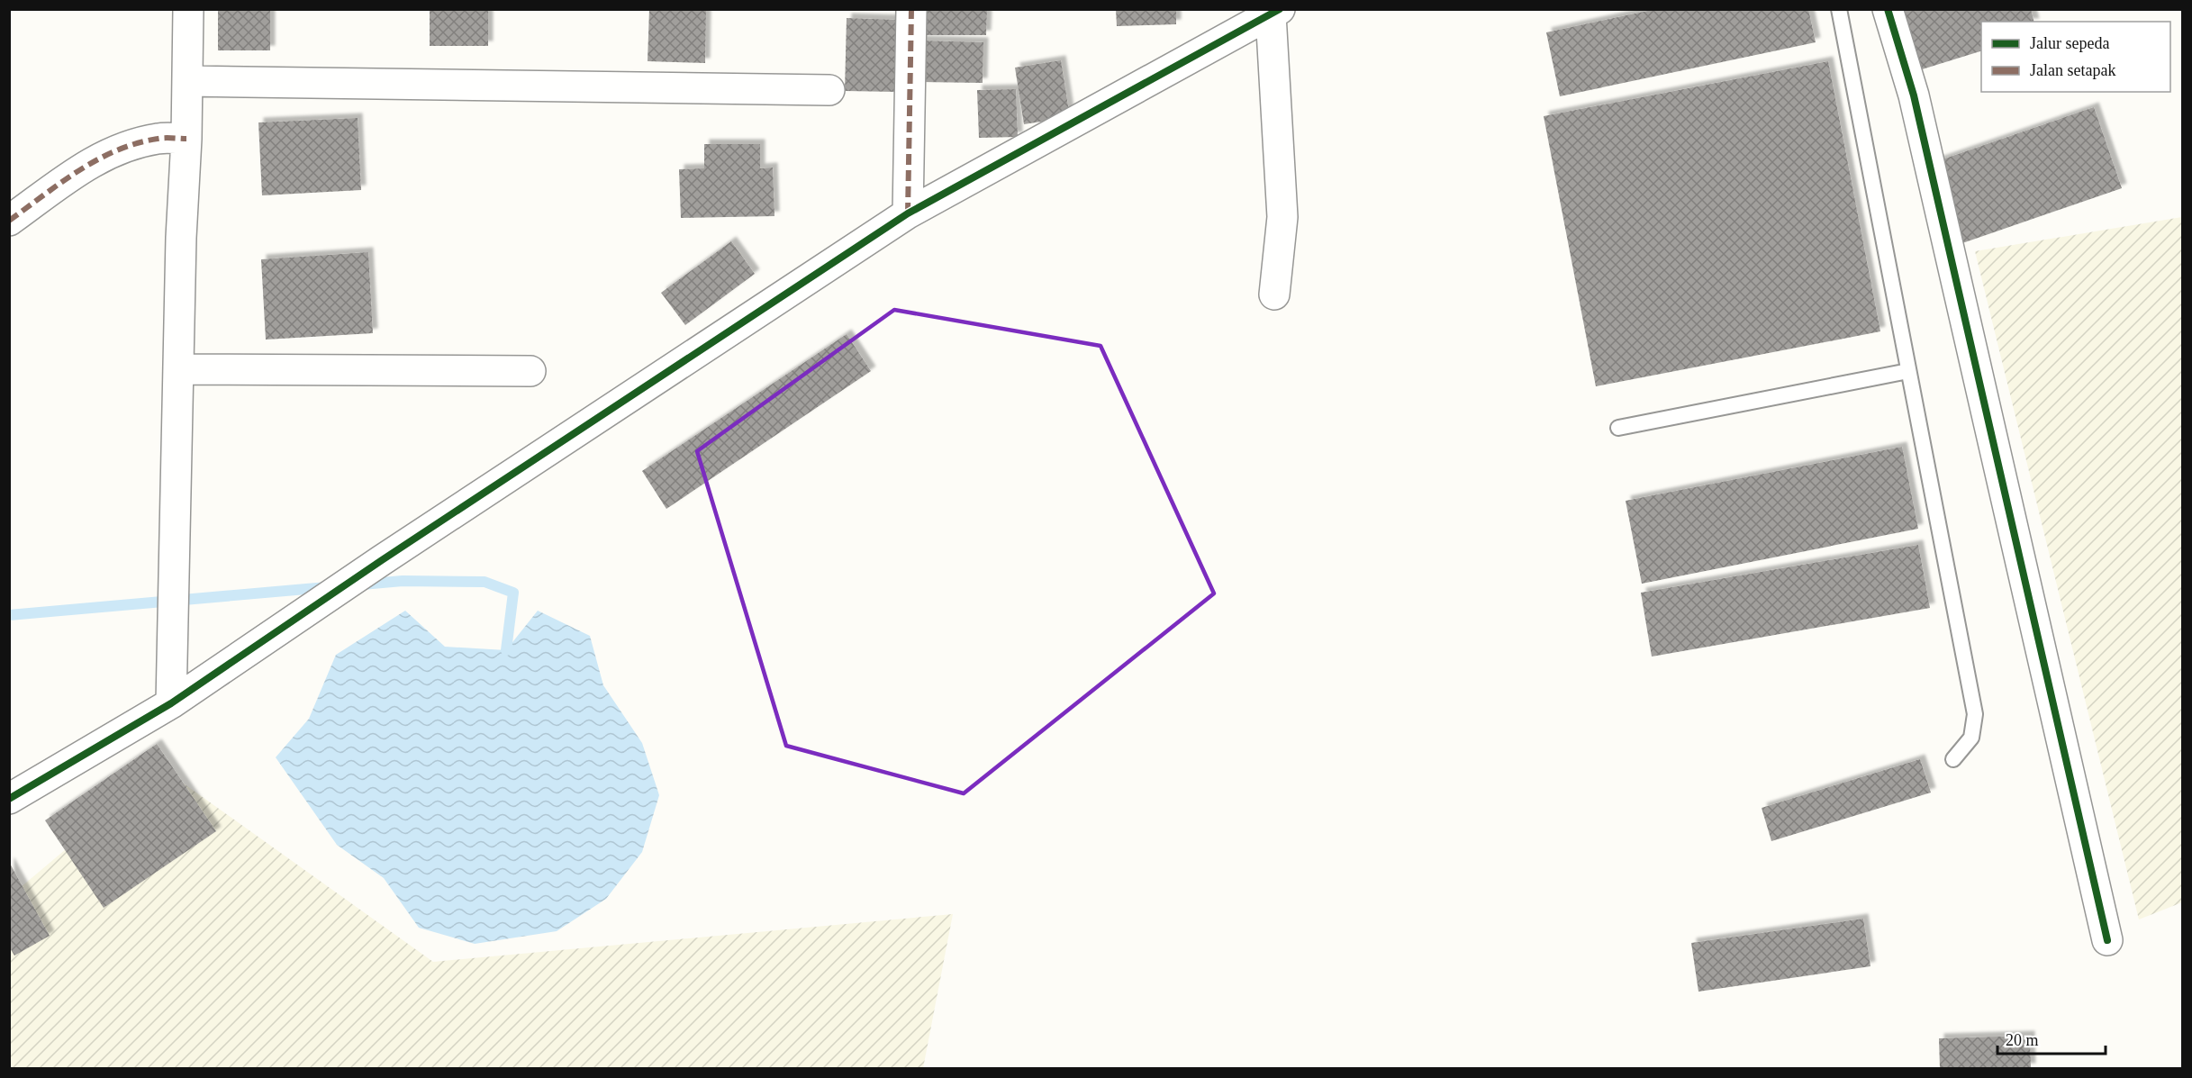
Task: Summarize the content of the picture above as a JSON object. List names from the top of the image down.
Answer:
{
  "legend": ["Jalur sepeda", "Jalan setapak"],
  "scale_bar": "20 m"
}
